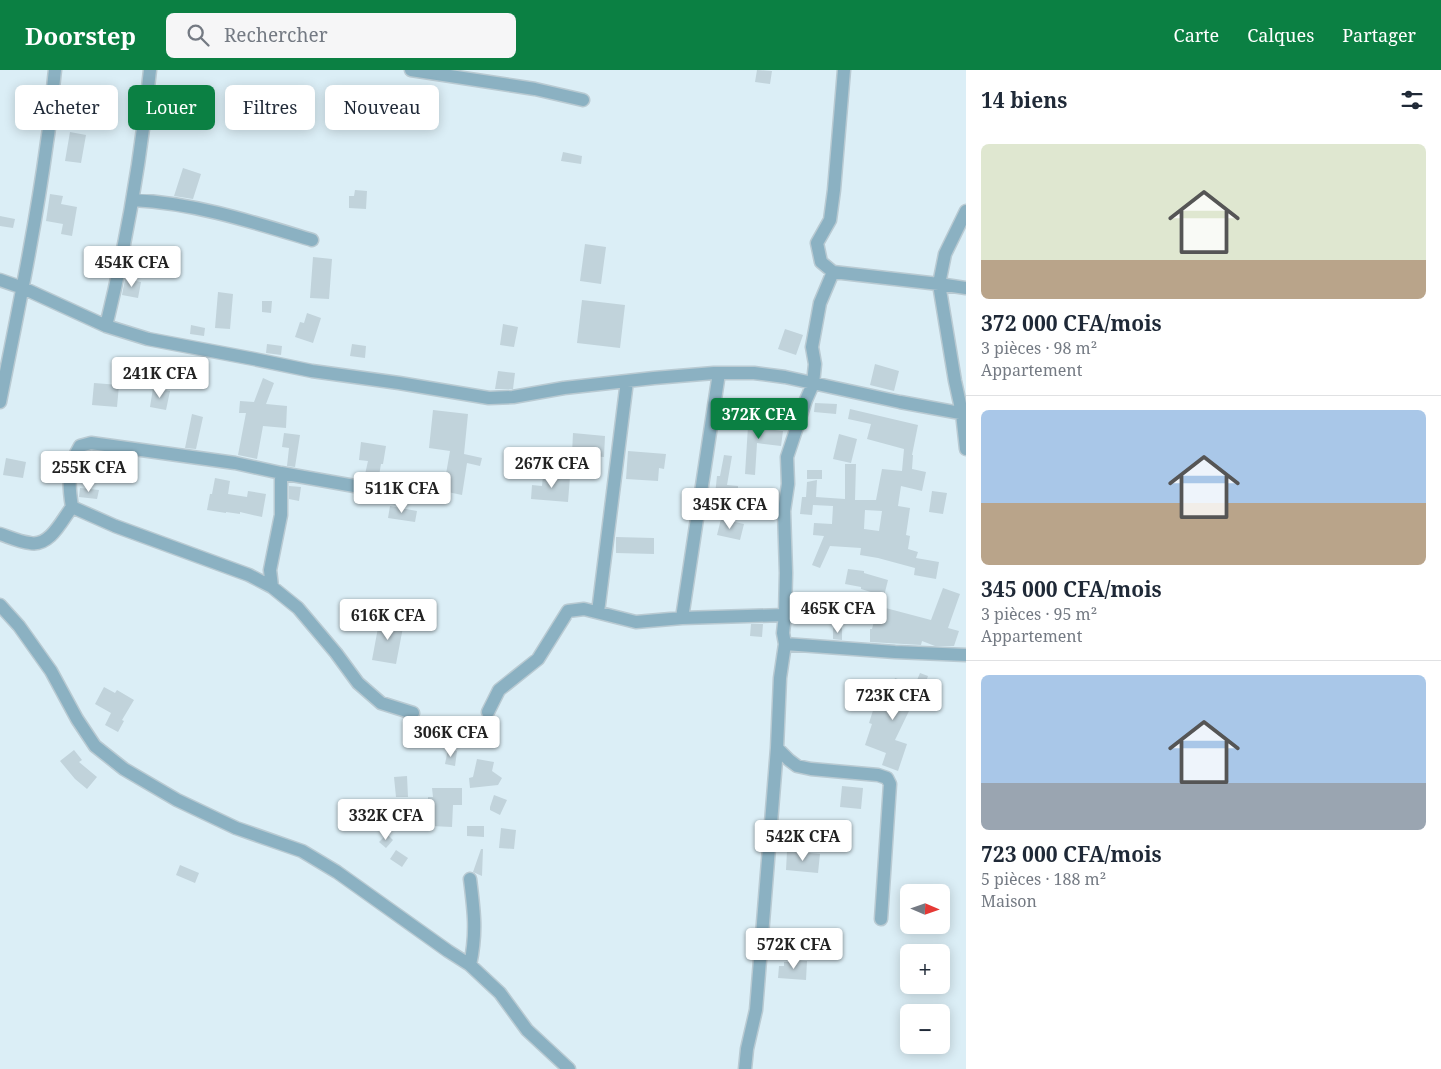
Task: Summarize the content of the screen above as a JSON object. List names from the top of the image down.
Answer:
{
  "north": "right",
  "page": {
    "header": "Doorstep",
    "search": "Rechercher",
    "nav": ["Carte", "Calques", "Partager"],
    "heading": "14 biens",
    "chip": [
      "Acheter",
      "Louer",
      "Filtres",
      "Nouveau"
    ],
    "list": [
      {
        "name": "372 000 CFA/mois",
        "note": "3 pièces · 98 m² · Appartement"
      },
      {
        "name": "345 000 CFA/mois",
        "note": "3 pièces · 95 m² · Appartement"
      },
      {
        "name": "723 000 CFA/mois",
        "note": "5 pièces · 188 m² · Maison"
      }
    ],
    "price": [
      "454K CFA",
      "241K CFA",
      "372K CFA",
      "267K CFA",
      "255K CFA",
      "511K CFA",
      "345K CFA",
      "465K CFA",
      "616K CFA",
      "723K CFA",
      "306K CFA",
      "332K CFA",
      "542K CFA",
      "572K CFA"
    ],
    "map_buttons": ["+", "−"]
  }
}
